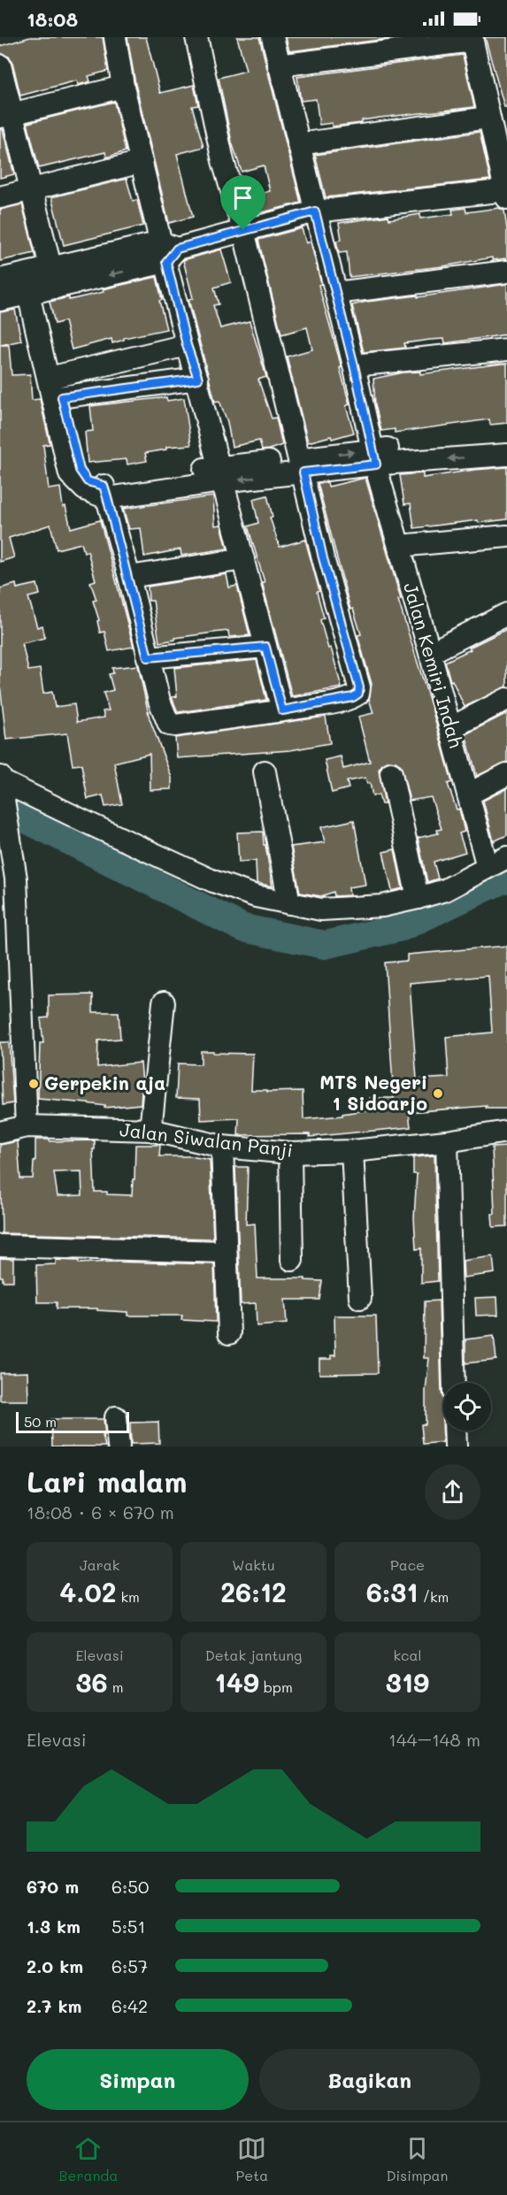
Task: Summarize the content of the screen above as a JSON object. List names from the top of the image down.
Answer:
{
  "streets": {
    "street": ["Jalan Kemiri Indah", "Jalan Siwalan Panji"]
  },
  "places": ["Gerpekin aja", "MTS Negeri 1 Sidoarjo"],
  "scale_bar": "50 m",
  "page": {
    "status": "18:08",
    "scale": "50 m",
    "heading": ["Lari malam", "18:08 · 6 × 670 m"],
    "stats": [
      ["Jarak", "4.02 km"],
      ["Waktu", "26:12"],
      ["Pace", "6:31 /km"],
      ["Elevasi", "36 m"],
      ["Detak jantung", "149 bpm"],
      ["kcal", "319"]
    ],
    "chart": ["Elevasi", "144–148 m"],
    "list": [
      {
        "name": "670 m",
        "note": "6:50"
      },
      {
        "name": "1.3 km",
        "note": "5:51"
      },
      {
        "name": "2.0 km",
        "note": "6:57"
      },
      {
        "name": "2.7 km",
        "note": "6:42"
      }
    ],
    "buttons": ["Simpan", "Bagikan"],
    "tabs": ["Beranda", "Peta", "Disimpan"]
  }
}
